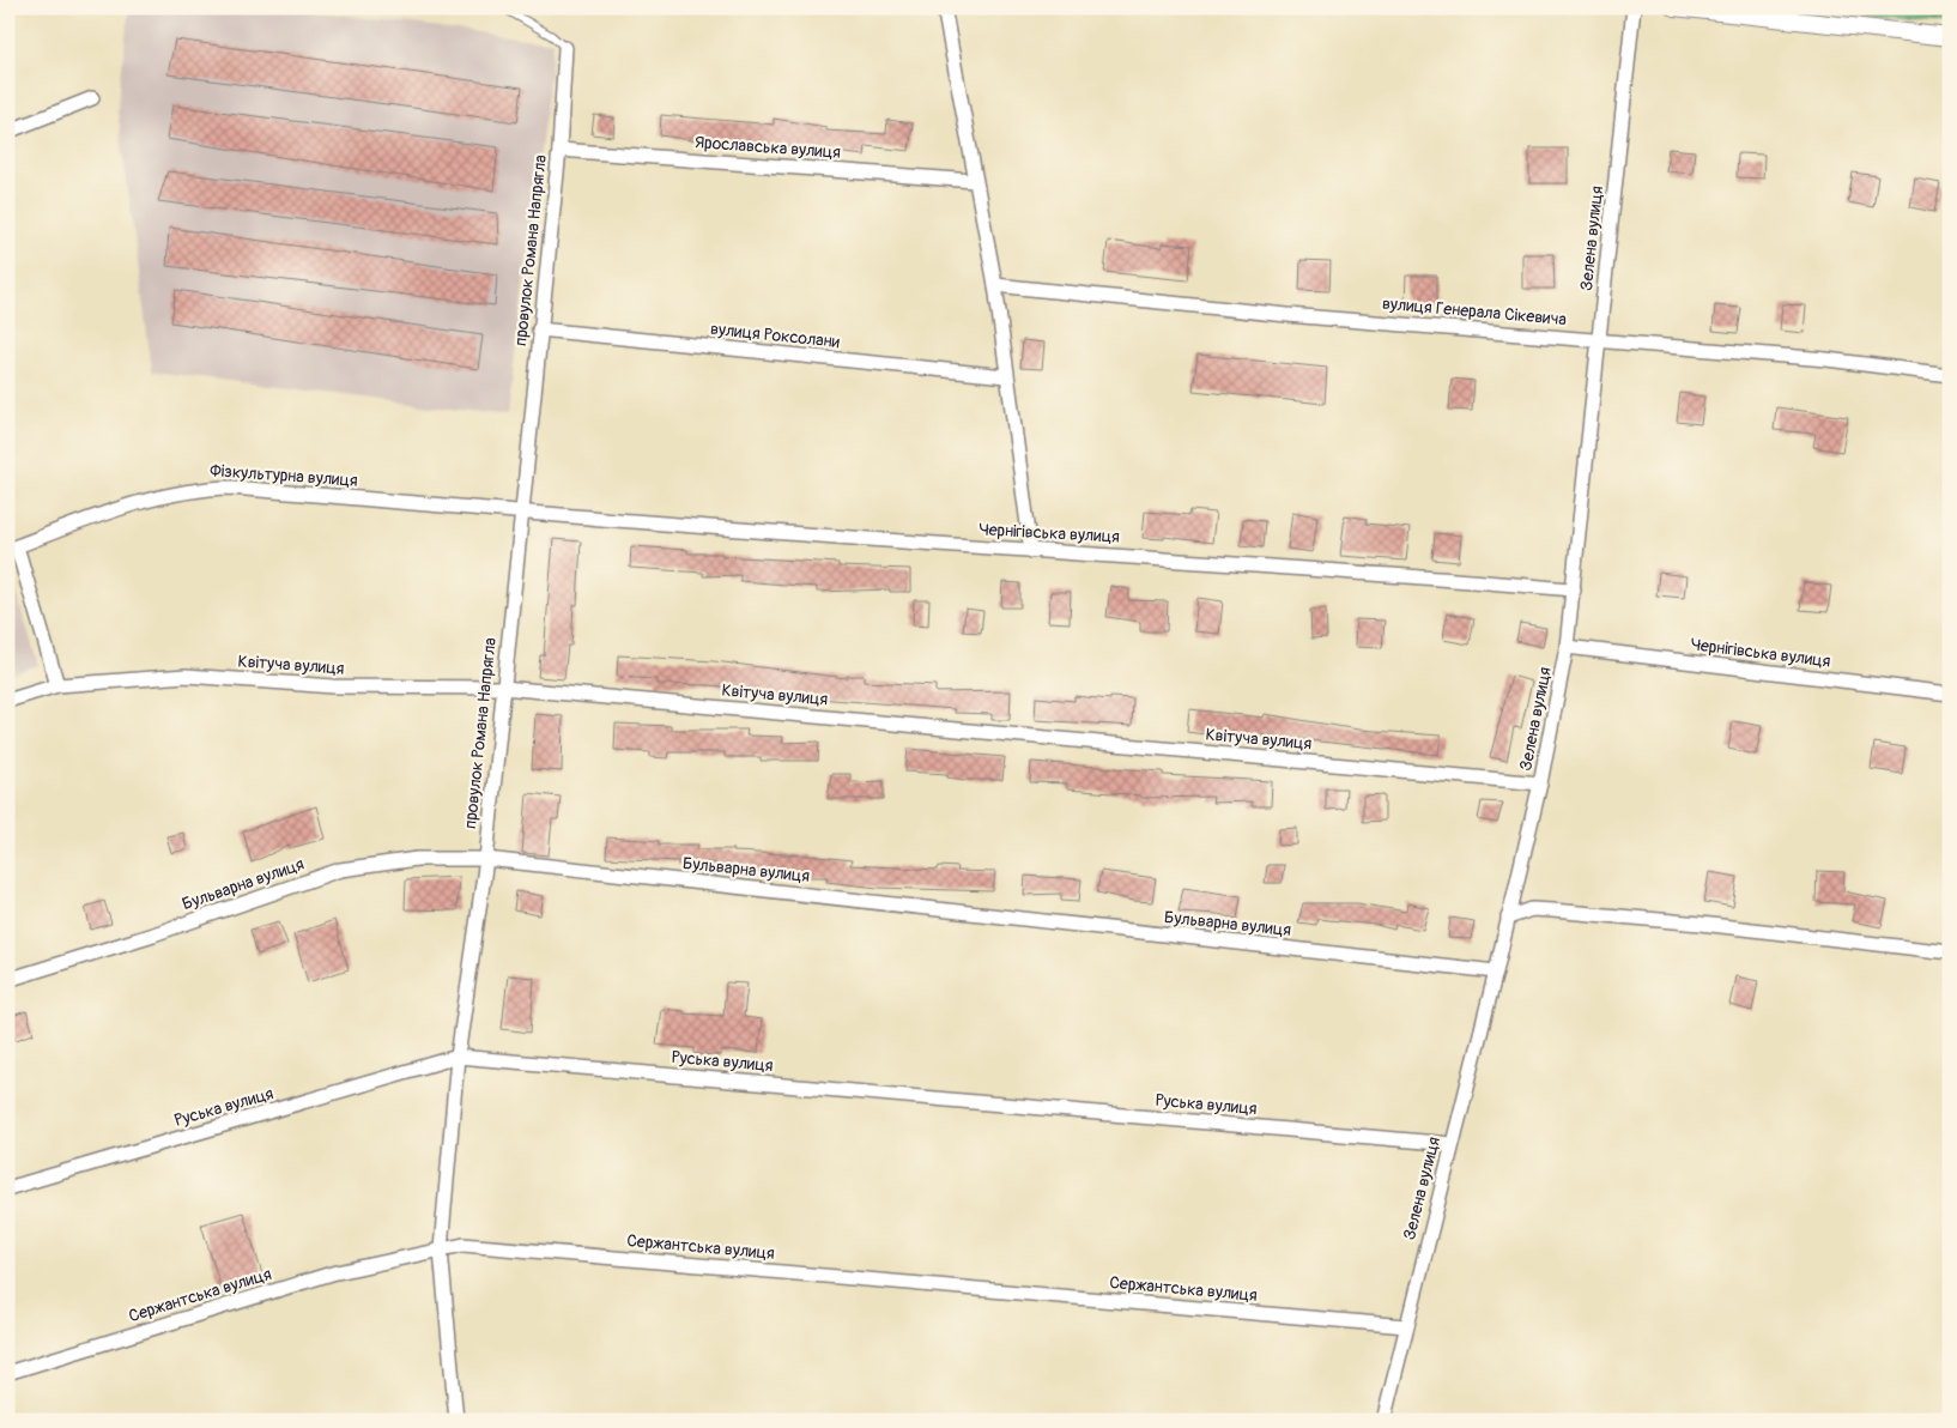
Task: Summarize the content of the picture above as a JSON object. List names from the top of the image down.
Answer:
{
  "streets": {
    "street": [
      "Ярославська вулиця",
      "Зелена вулиця",
      "провулок Романа Напрягла",
      "вулиця Генерала Сікевича",
      "вулиця Роксолани",
      "Фізкультурна вулиця",
      "Чернігівська вулиця",
      "Квітуча вулиця",
      "Бульварна вулиця",
      "Руська вулиця",
      "Сержантська вулиця"
    ]
  },
  "crossings": [
    ["Ярославська вулиця", "провулок Романа Напрягла"],
    ["Зелена вулиця", "вулиця Генерала Сікевича"],
    ["Зелена вулиця", "Чернігівська вулиця"],
    ["Зелена вулиця", "Квітуча вулиця"],
    ["Зелена вулиця", "Бульварна вулиця"],
    ["Зелена вулиця", "Руська вулиця"],
    ["Зелена вулиця", "Сержантська вулиця"],
    ["провулок Романа Напрягла", "вулиця Роксолани"],
    ["провулок Романа Напрягла", "Фізкультурна вулиця"],
    ["провулок Романа Напрягла", "Чернігівська вулиця"],
    ["провулок Романа Напрягла", "Квітуча вулиця"],
    ["провулок Романа Напрягла", "Бульварна вулиця"],
    ["провулок Романа Напрягла", "Руська вулиця"],
    ["провулок Романа Напрягла", "Сержантська вулиця"],
    ["Фізкультурна вулиця", "Чернігівська вулиця"],
    ["Фізкультурна вулиця", "Квітуча вулиця"]
  ]
}
